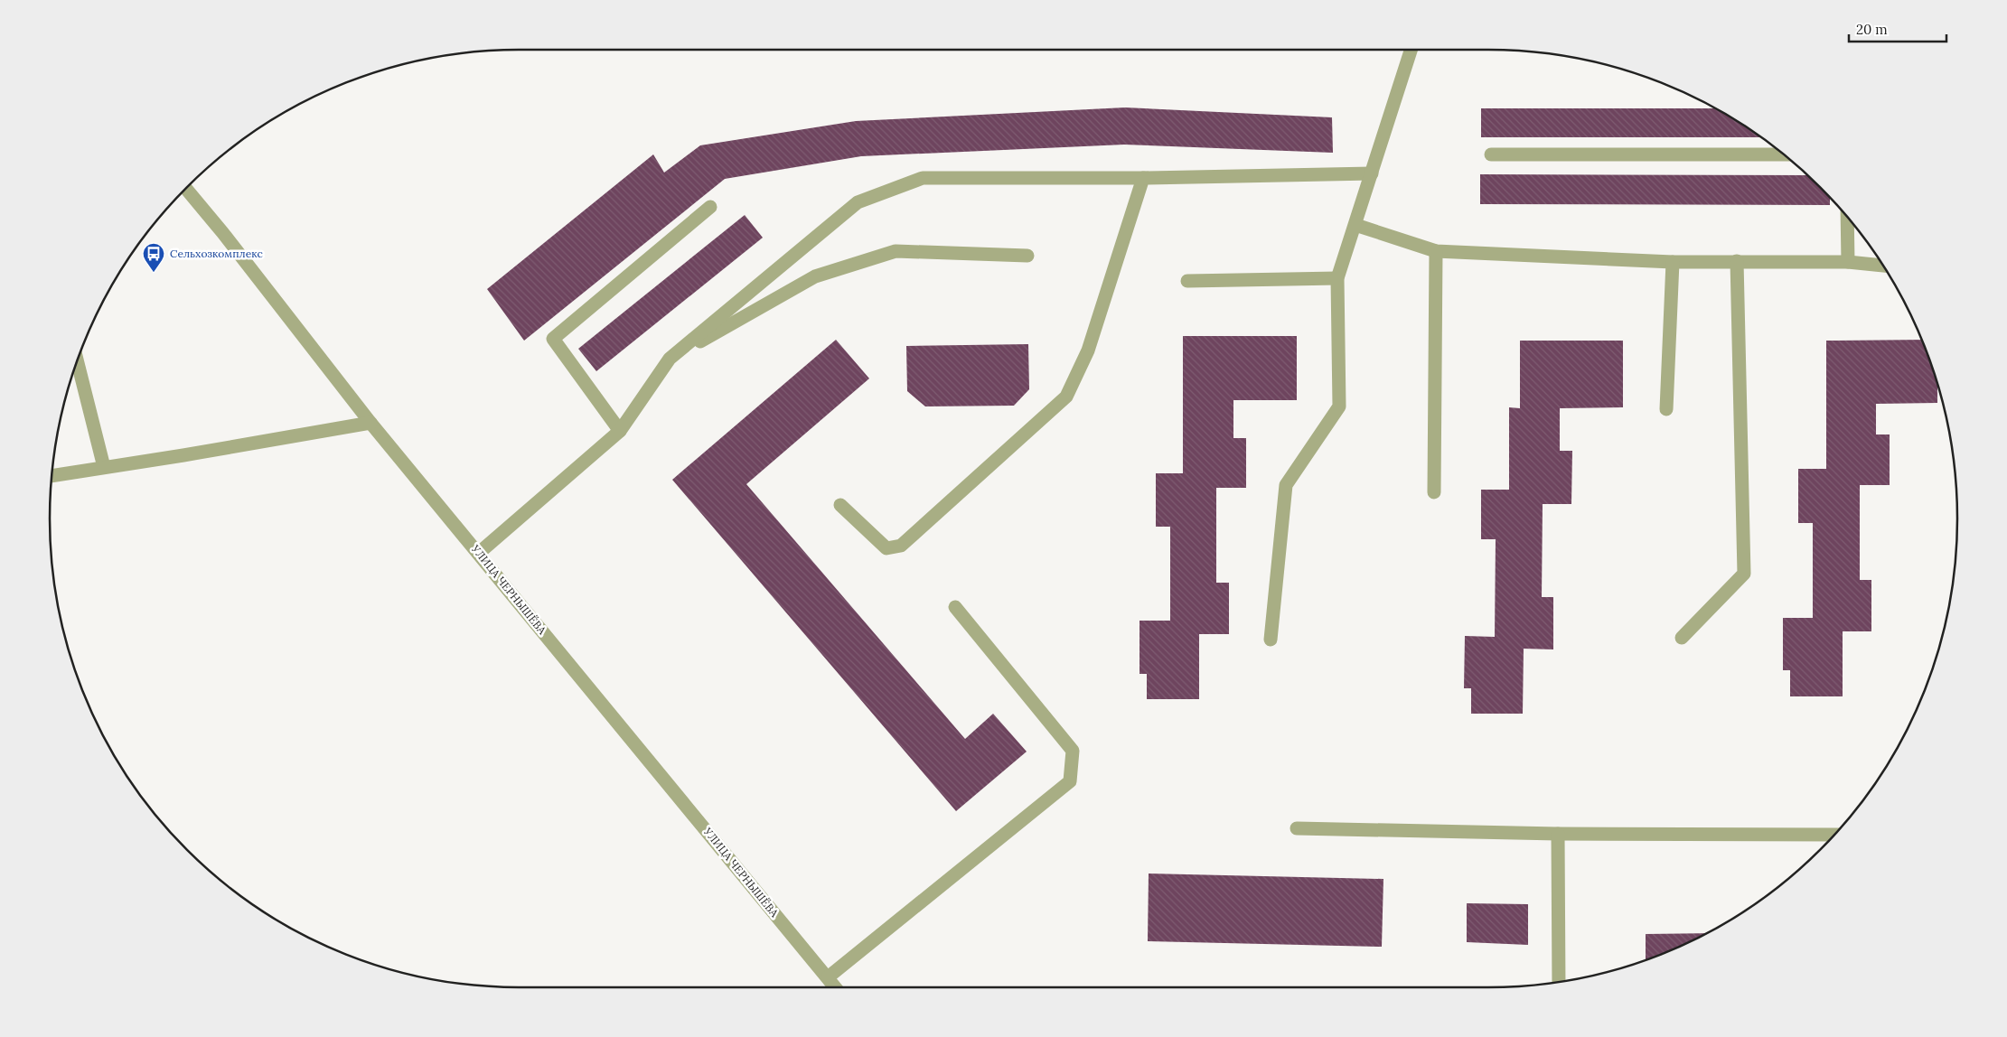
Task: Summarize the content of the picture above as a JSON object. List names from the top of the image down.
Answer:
{
  "streets": {
    "street": ["УЛИЦА ЧЕРНЫШЁВА"]
  },
  "places": {
    "bus stop": ["Сельхозкомплекс"]
  },
  "scale_bar": "20 m"
}
